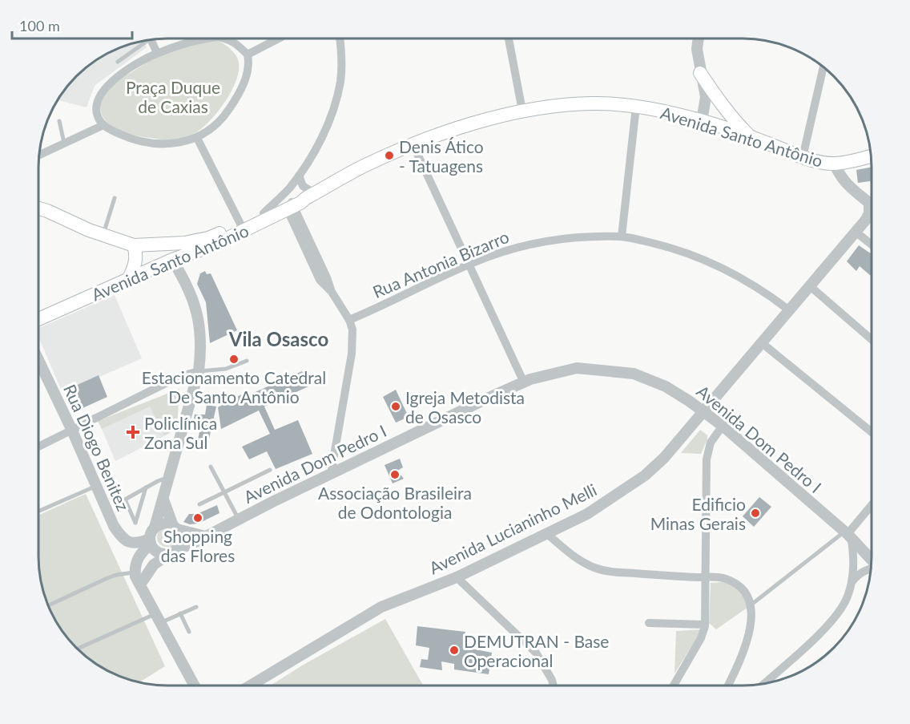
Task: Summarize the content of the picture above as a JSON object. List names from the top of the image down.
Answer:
{
  "streets": {
    "main road": ["Avenida Santo Antônio"],
    "street": [
      "Rua Antonia Bizarro",
      "Avenida Dom Pedro I",
      "Rua Diogo Benitez",
      "Avenida Lucianinho Melli"
    ]
  },
  "crossings": [
    ["Rua Antonia Bizarro", "Avenida Lucianinho Melli"],
    ["Avenida Dom Pedro I", "Rua Diogo Benitez"],
    ["Avenida Dom Pedro I", "Avenida Lucianinho Melli"]
  ],
  "districts": ["Vila Osasco"],
  "parks": ["Praça Duque de Caxias"],
  "places": {
    "other": [
      "Denis Ático - Tatuagens",
      "Estacionamento Catedral De Santo Antônio",
      "Igreja Metodista de Osasco",
      "Associação Brasileira de Odontologia",
      "Edificio Minas Gerais",
      "Shopping das Flores",
      "DEMUTRAN - Base Operacional"
    ],
    "health": ["Policlínica Zona Sul"]
  },
  "scale_bar": "100 m"
}
